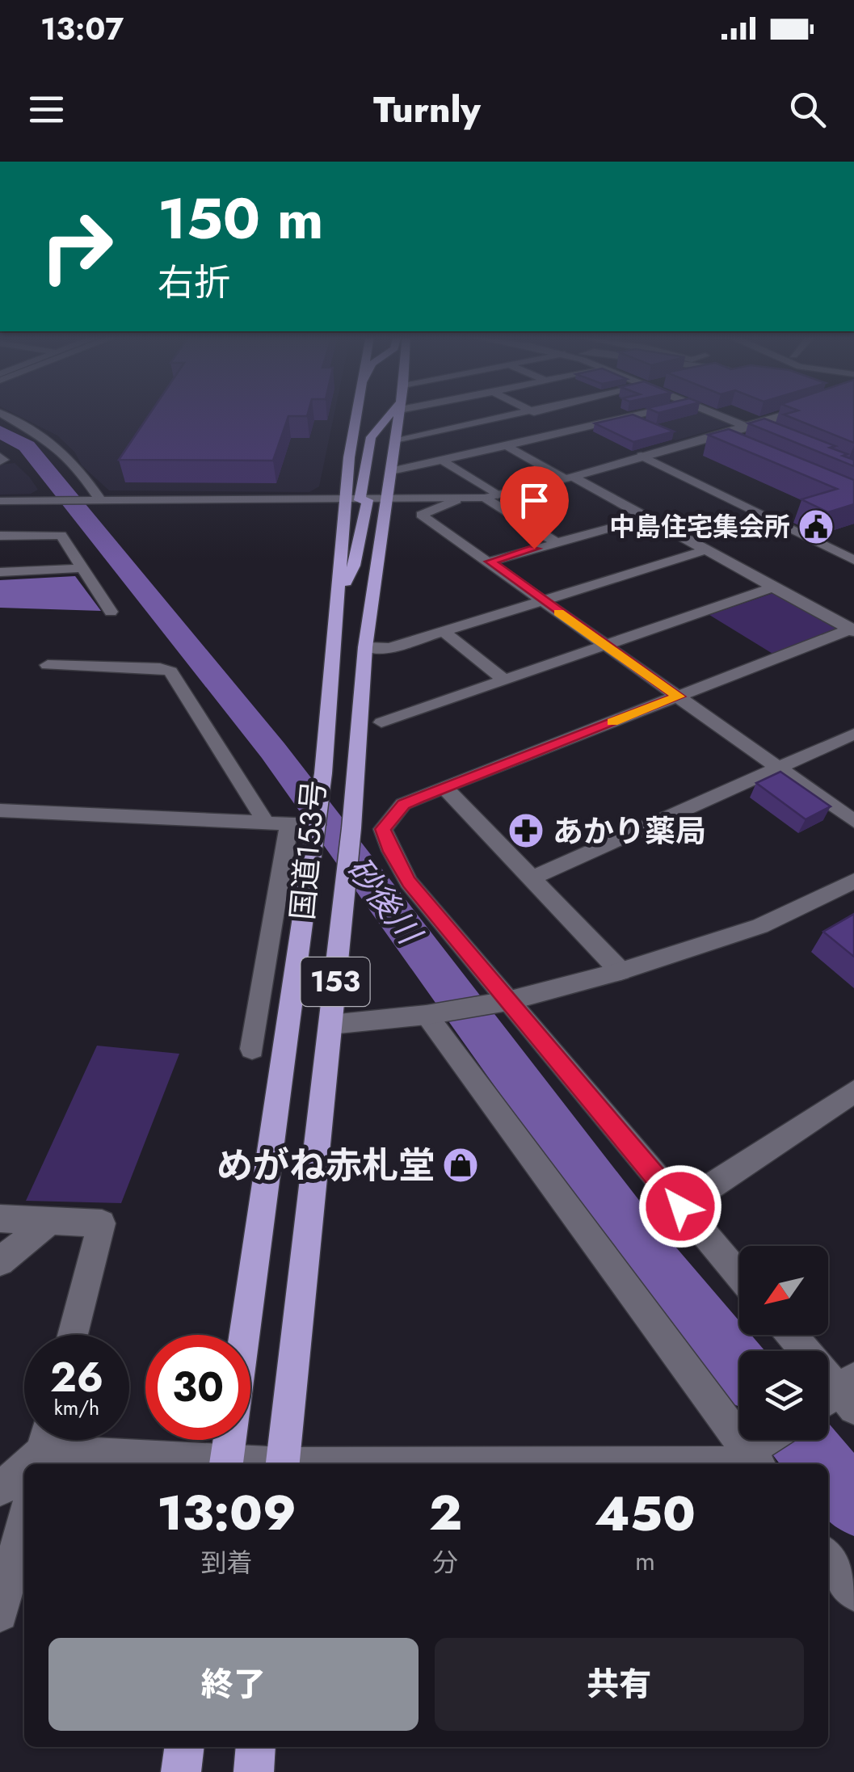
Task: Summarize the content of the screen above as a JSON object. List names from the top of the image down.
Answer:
{
  "streets": {
    "highway": ["国道153号", "153"]
  },
  "crossings": [
    ["国道153号", "153"]
  ],
  "water": ["砂後川"],
  "places": {
    "public building": ["中島住宅集会所"],
    "pharmacy": ["あかり薬局"],
    "shop": ["めがね赤札堂"]
  },
  "north": "bottom left",
  "page": {
    "status": "13:07",
    "header": "Turnly",
    "turn": ["150 m", "右折"],
    "speed": "26 km/h",
    "limit": "30",
    "eta": [
      "13:09",
      "到着",
      "2",
      "分",
      "450",
      "m"
    ],
    "buttons": ["終了", "共有"]
  }
}
